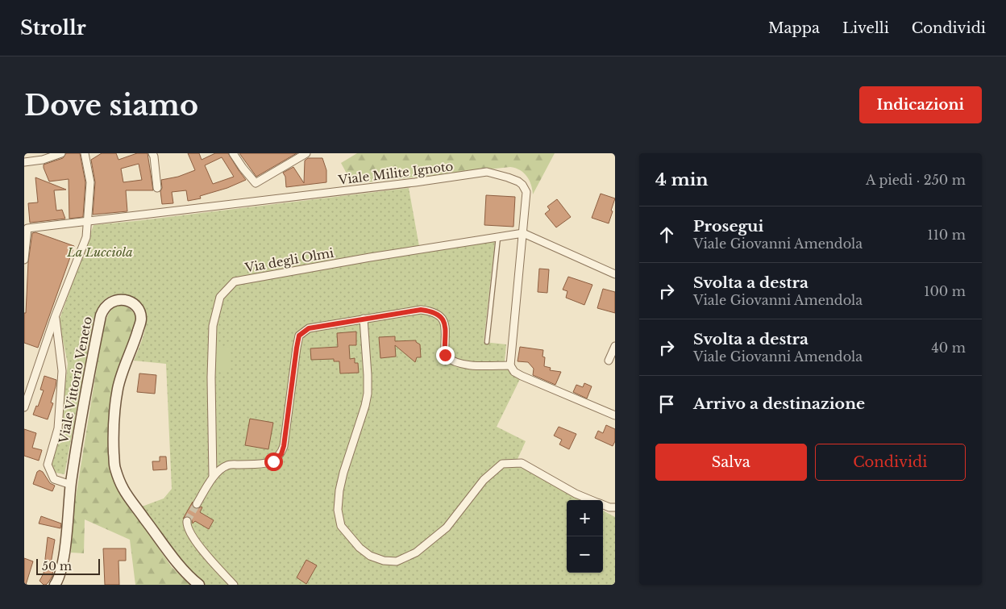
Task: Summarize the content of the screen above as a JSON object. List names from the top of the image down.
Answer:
{
  "streets": {
    "street": ["Viale Milite Ignoto", "Via degli Olmi", "Viale Vittorio Veneto"]
  },
  "crossings": [
    ["Viale Milite Ignoto", "Via degli Olmi"]
  ],
  "parks": ["La Lucciola"],
  "scale_bar": "50 m",
  "page": {
    "header": "Strollr",
    "nav": ["Mappa", "Livelli", "Condividi"],
    "buttons": [
      "Indicazioni",
      ["Salva", "Condividi"]
    ],
    "title": "Dove siamo",
    "heading": ["4 min", "A piedi · 250 m"],
    "list": [
      ["Prosegui", "Viale Giovanni Amendola", "110 m"],
      ["Svolta a destra", "Viale Giovanni Amendola", "100 m"],
      ["Svolta a destra", "Viale Giovanni Amendola", "40 m"],
      "Arrivo a destinazione"
    ],
    "map_buttons": ["+", "−"],
    "scale": "50 m"
  }
}
